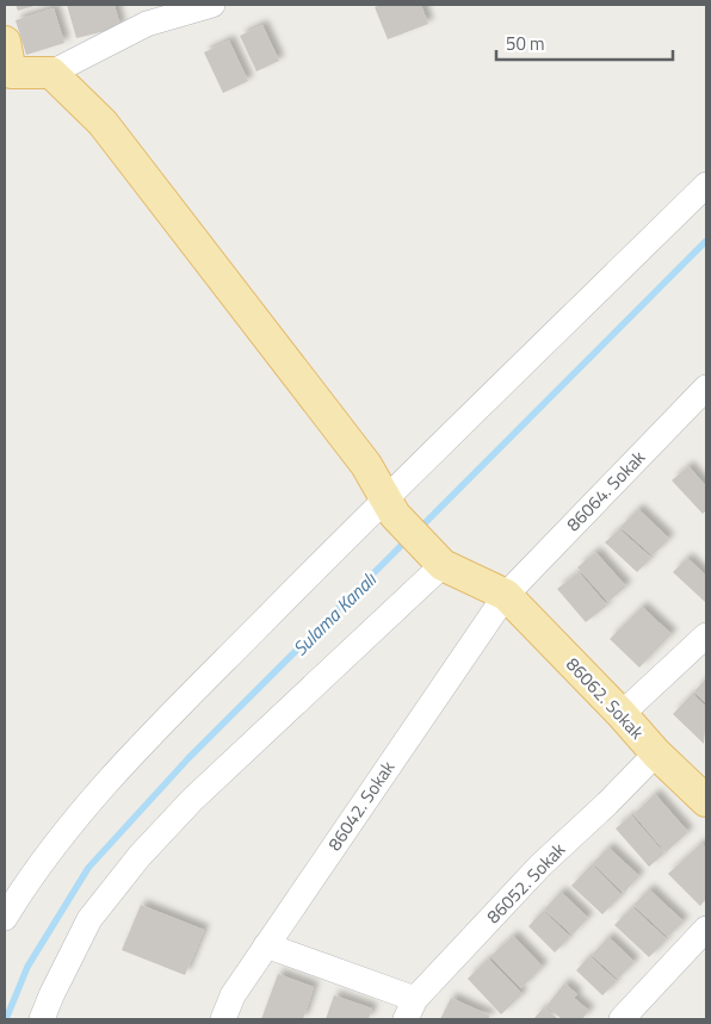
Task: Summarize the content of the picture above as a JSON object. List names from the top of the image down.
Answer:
{
  "streets": {
    "main road": ["86062. Sokak"],
    "street": ["86064. Sokak", "86042. Sokak", "86052. Sokak"]
  },
  "crossings": [
    ["86064. Sokak", "86062. Sokak"],
    ["86064. Sokak", "86042. Sokak"],
    ["86062. Sokak", "86042. Sokak"],
    ["86062. Sokak", "86052. Sokak"]
  ],
  "water": ["Sulama Kanalı"],
  "scale_bar": "50 m"
}
